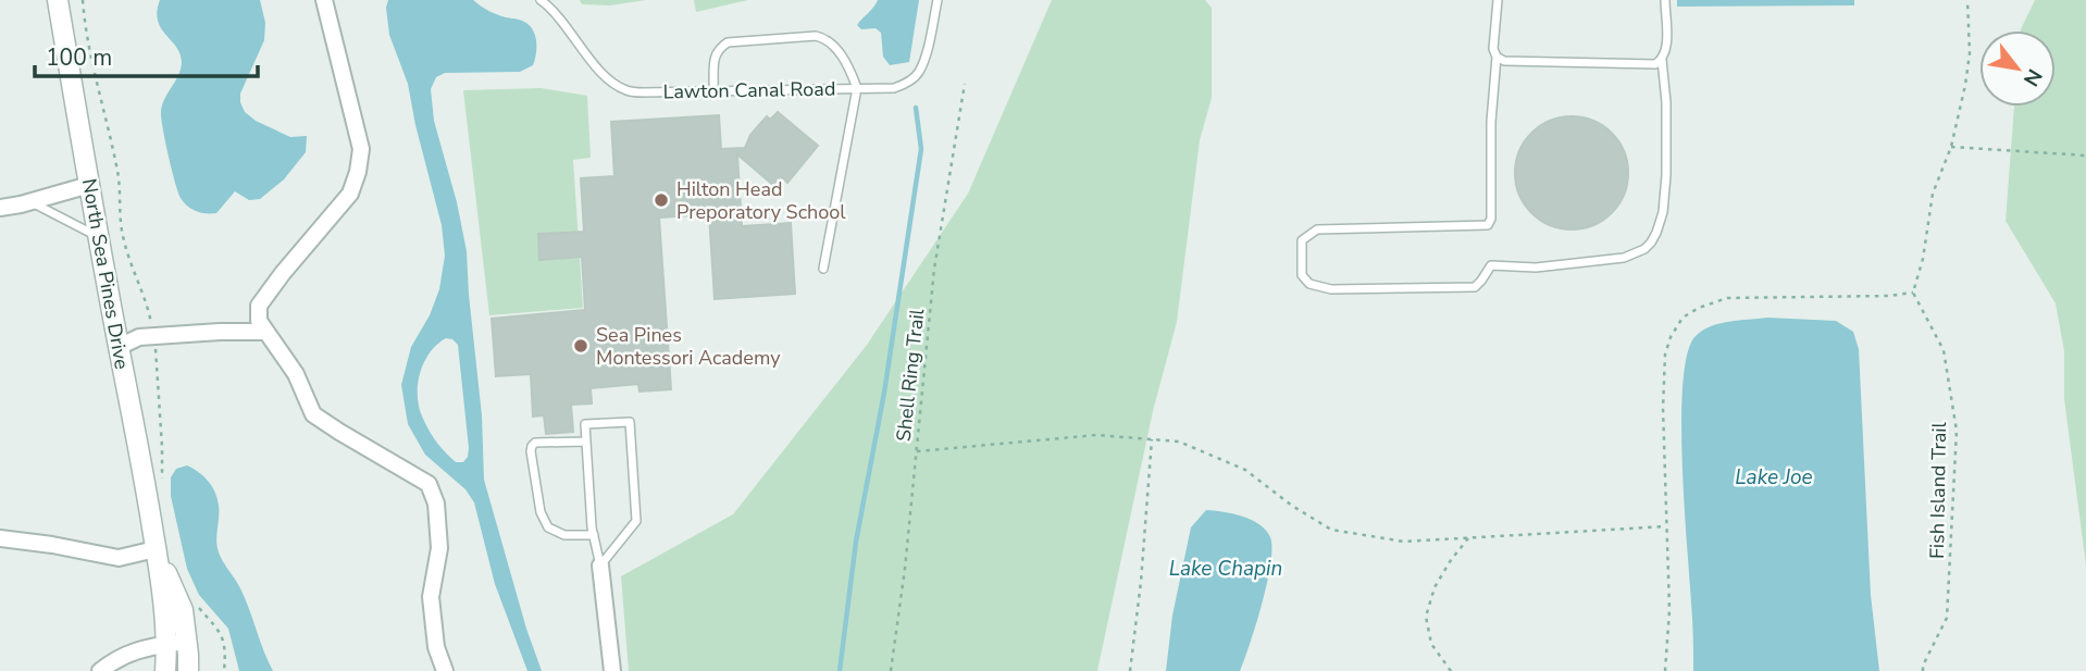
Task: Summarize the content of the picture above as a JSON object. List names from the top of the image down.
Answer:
{
  "streets": {
    "street": ["North Sea Pines Drive"],
    "lane": ["Lawton Canal Road"],
    "path": ["Shell Ring Trail", "Fish Island Trail"]
  },
  "water": ["Lake Joe", "Lake Chapin"],
  "places": ["Hilton Head Preporatory School", "Sea Pines Montessori Academy"],
  "scale_bar": "100 m",
  "north": "bottom right"
}
